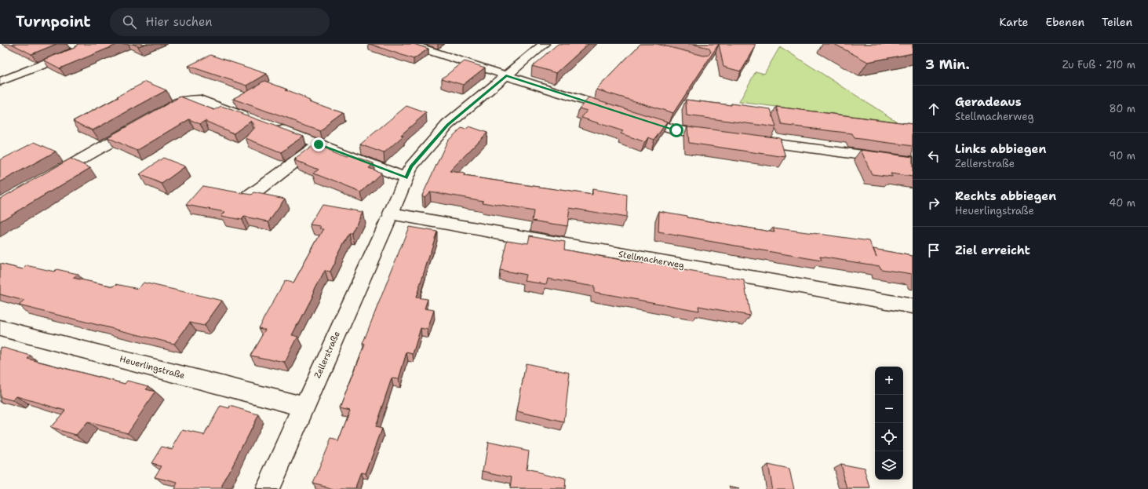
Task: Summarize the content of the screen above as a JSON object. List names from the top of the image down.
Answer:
{
  "streets": {
    "street": ["Stellmacherweg", "Zellerstraße", "Heuerlingstraße"]
  },
  "crossings": [
    ["Stellmacherweg", "Zellerstraße"],
    ["Zellerstraße", "Heuerlingstraße"]
  ],
  "page": {
    "header": "Turnpoint",
    "search": "Hier suchen",
    "nav": ["Karte", "Ebenen", "Teilen"],
    "heading": ["3 Min.", "Zu Fuß · 210 m"],
    "list": [
      ["Geradeaus", "Stellmacherweg", "80 m"],
      ["Links abbiegen", "Zellerstraße", "90 m"],
      ["Rechts abbiegen", "Heuerlingstraße", "40 m"],
      "Ziel erreicht"
    ],
    "map_buttons": ["+", "−"]
  }
}
